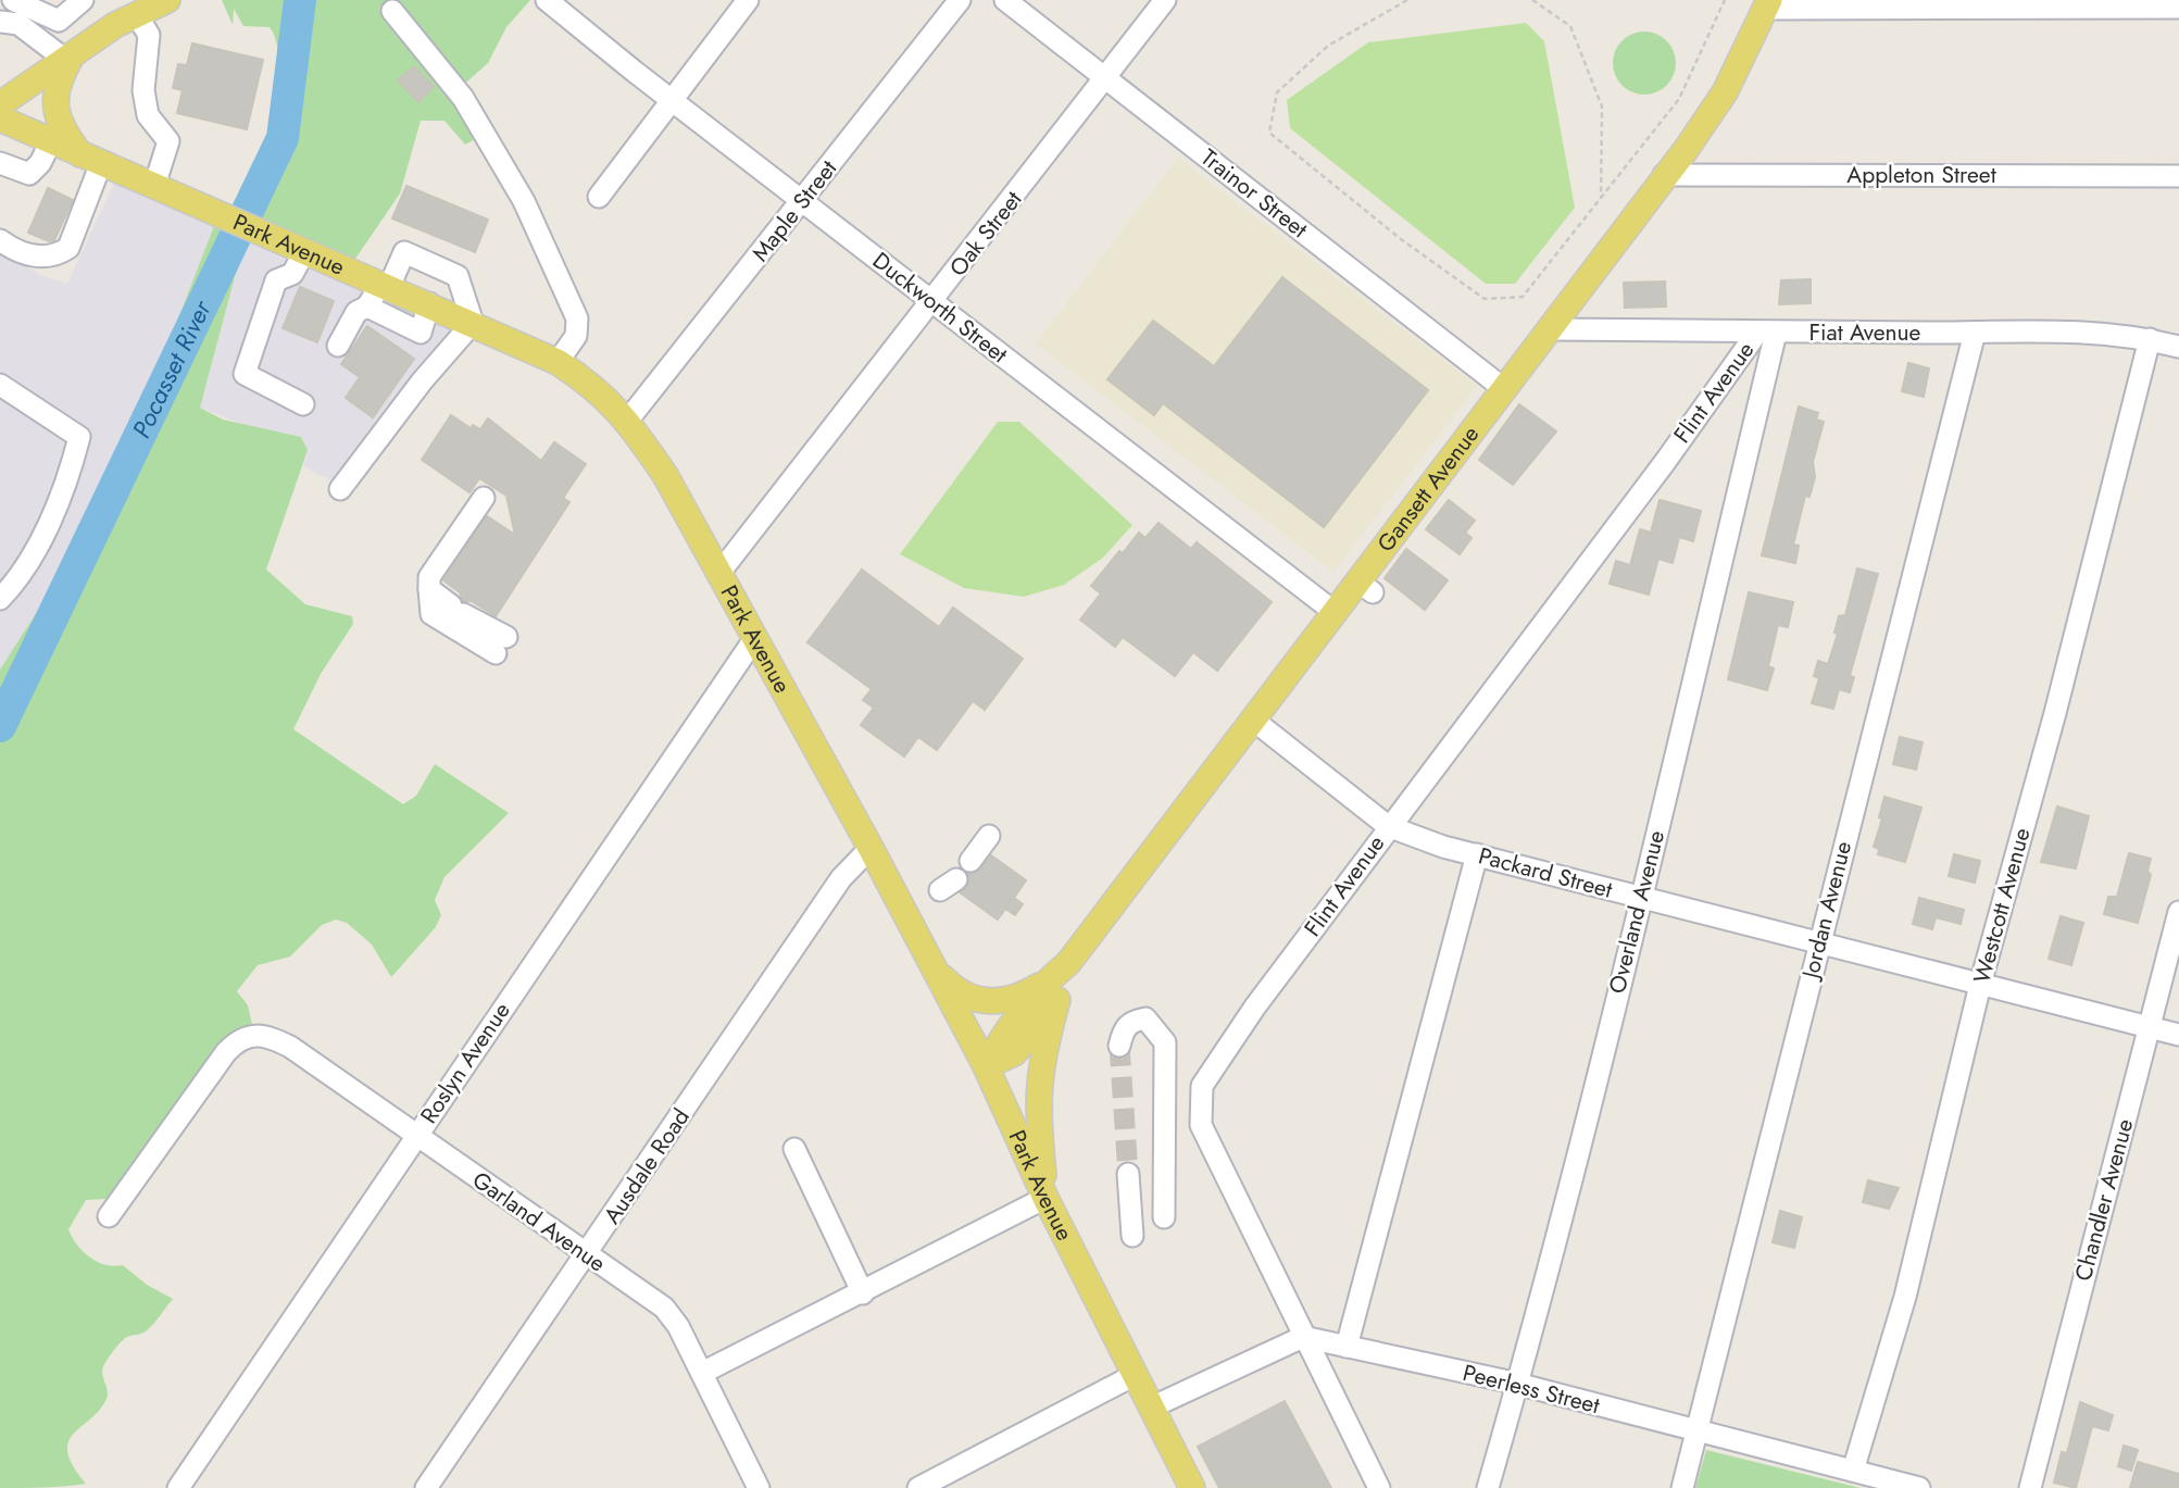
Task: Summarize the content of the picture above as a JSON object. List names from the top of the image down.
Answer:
{
  "streets": {
    "main road": ["Park Avenue", "Gansett Avenue"],
    "street": [
      "Appleton Street",
      "Trainor Street",
      "Maple Street",
      "Oak Street",
      "Duckworth Street",
      "Fiat Avenue",
      "Flint Avenue",
      "Packard Street",
      "Westcott Avenue",
      "Jordan Avenue",
      "Overland Avenue",
      "Roslyn Avenue",
      "Ausdale Road",
      "Chandler Avenue",
      "Garland Avenue",
      "Peerless Street"
    ]
  },
  "crossings": [
    ["Appleton Street", "Gansett Avenue"],
    ["Trainor Street", "Oak Street"],
    ["Trainor Street", "Gansett Avenue"],
    ["Maple Street", "Park Avenue"],
    ["Maple Street", "Duckworth Street"],
    ["Oak Street", "Park Avenue"],
    ["Oak Street", "Duckworth Street"],
    ["Park Avenue", "Gansett Avenue"],
    ["Park Avenue", "Roslyn Avenue"],
    ["Park Avenue", "Ausdale Road"],
    ["Duckworth Street", "Gansett Avenue"],
    ["Fiat Avenue", "Flint Avenue"],
    ["Fiat Avenue", "Gansett Avenue"],
    ["Fiat Avenue", "Westcott Avenue"],
    ["Fiat Avenue", "Jordan Avenue"],
    ["Fiat Avenue", "Overland Avenue"],
    ["Flint Avenue", "Packard Street"],
    ["Flint Avenue", "Overland Avenue"],
    ["Flint Avenue", "Peerless Street"],
    ["Gansett Avenue", "Packard Street"],
    ["Packard Street", "Westcott Avenue"],
    ["Packard Street", "Jordan Avenue"],
    ["Packard Street", "Overland Avenue"],
    ["Packard Street", "Chandler Avenue"],
    ["Westcott Avenue", "Peerless Street"],
    ["Jordan Avenue", "Peerless Street"],
    ["Overland Avenue", "Peerless Street"],
    ["Roslyn Avenue", "Garland Avenue"],
    ["Ausdale Road", "Garland Avenue"]
  ],
  "water": ["Pocasset River"]
}
